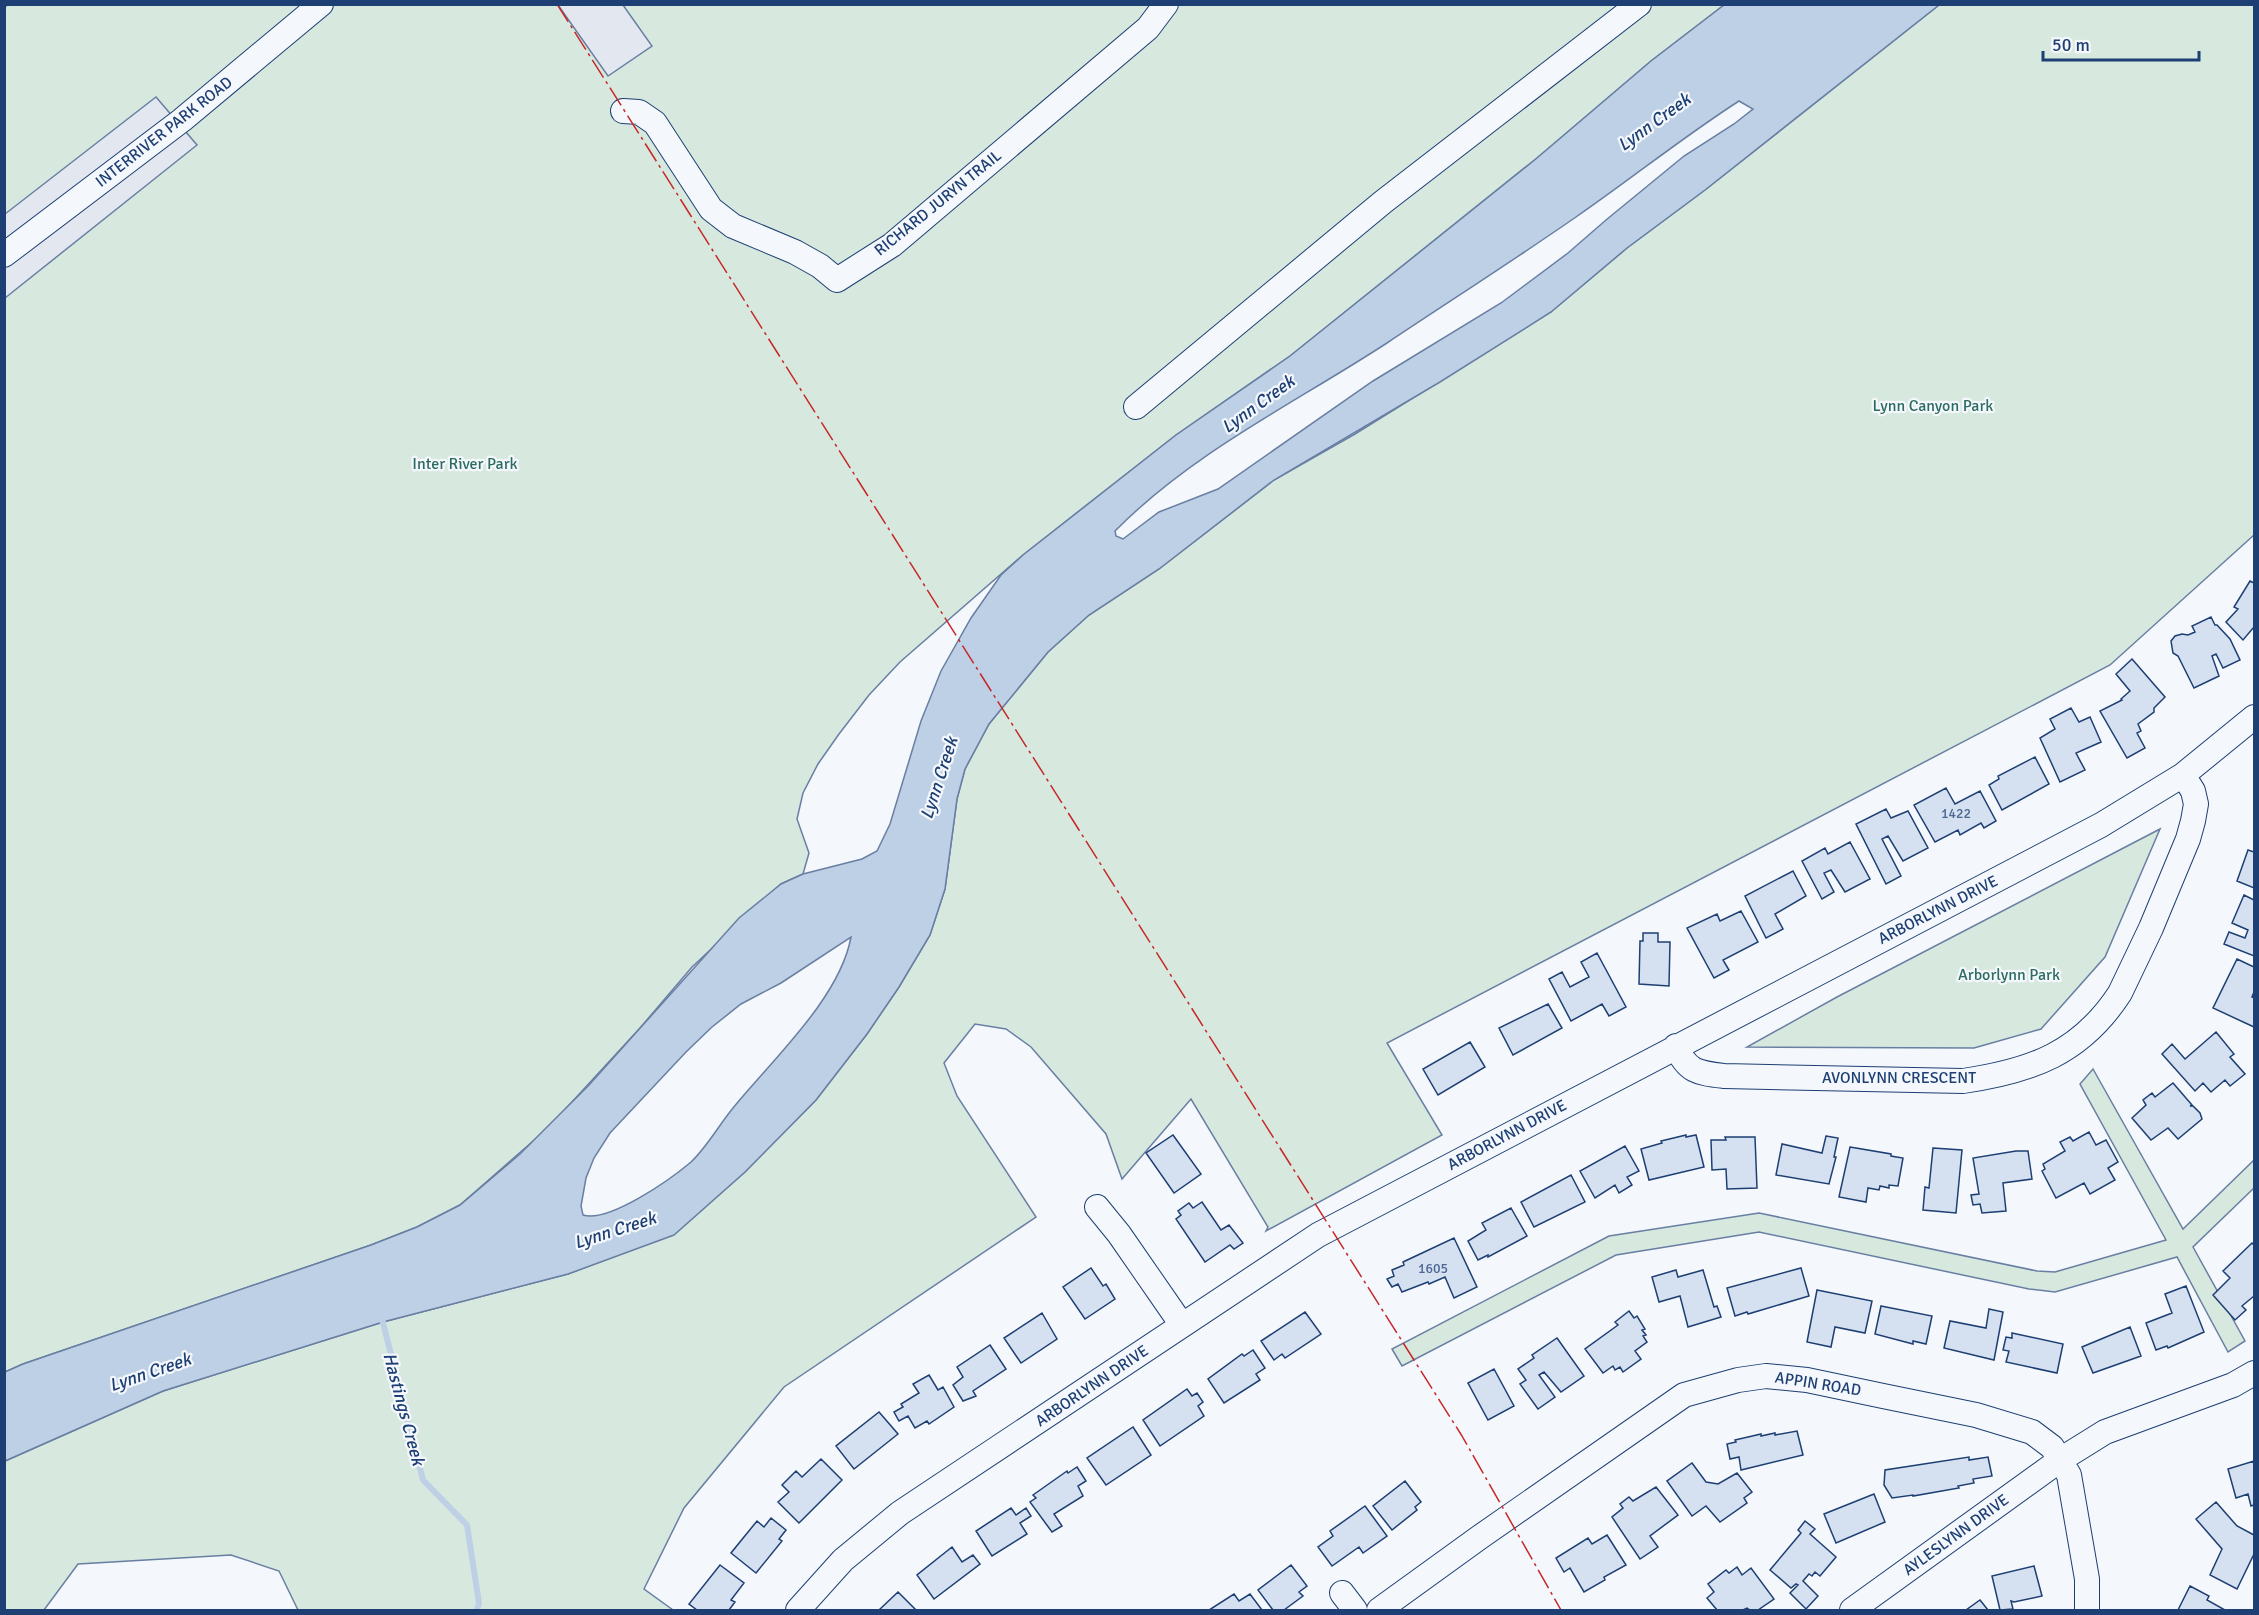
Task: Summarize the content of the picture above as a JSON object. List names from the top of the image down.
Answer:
{
  "streets": {
    "street": [
      "INTERRIVER PARK ROAD",
      "RICHARD JURYN TRAIL",
      "ARBORLYNN DRIVE",
      "AVONLYNN CRESCENT",
      "APPIN ROAD",
      "AYLESLYNN DRIVE"
    ]
  },
  "crossings": [
    ["ARBORLYNN DRIVE", "AVONLYNN CRESCENT"],
    ["APPIN ROAD", "AYLESLYNN DRIVE"]
  ],
  "water": ["Lynn Creek", "Hastings Creek"],
  "parks": ["Lynn Canyon Park", "Inter River Park", "Arborlynn Park"],
  "house_numbers": ["1422", "1605"],
  "scale_bar": "50 m"
}
